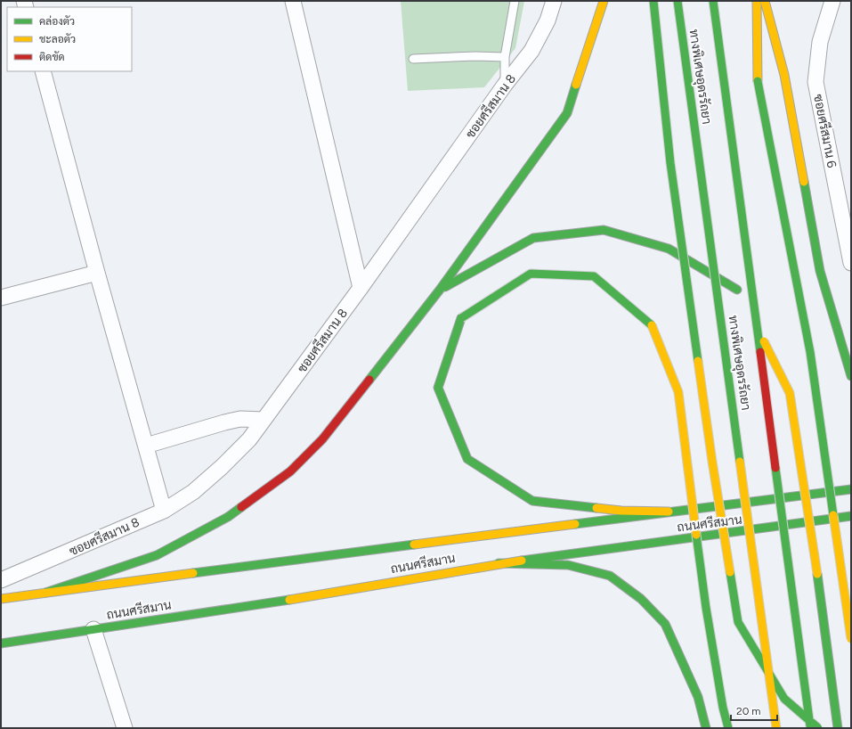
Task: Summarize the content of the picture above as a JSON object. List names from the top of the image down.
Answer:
{
  "streets": {
    "main road": ["ทางพิเศษอุดรรัถยา", "ถนนศรีสมาน"],
    "street": ["ซอยศรีสมาน 8", "ซอยศรีสมาน 6"]
  },
  "legend": ["คล่องตัว", "ชะลอตัว", "ติดขัด"],
  "scale_bar": "20 m"
}
